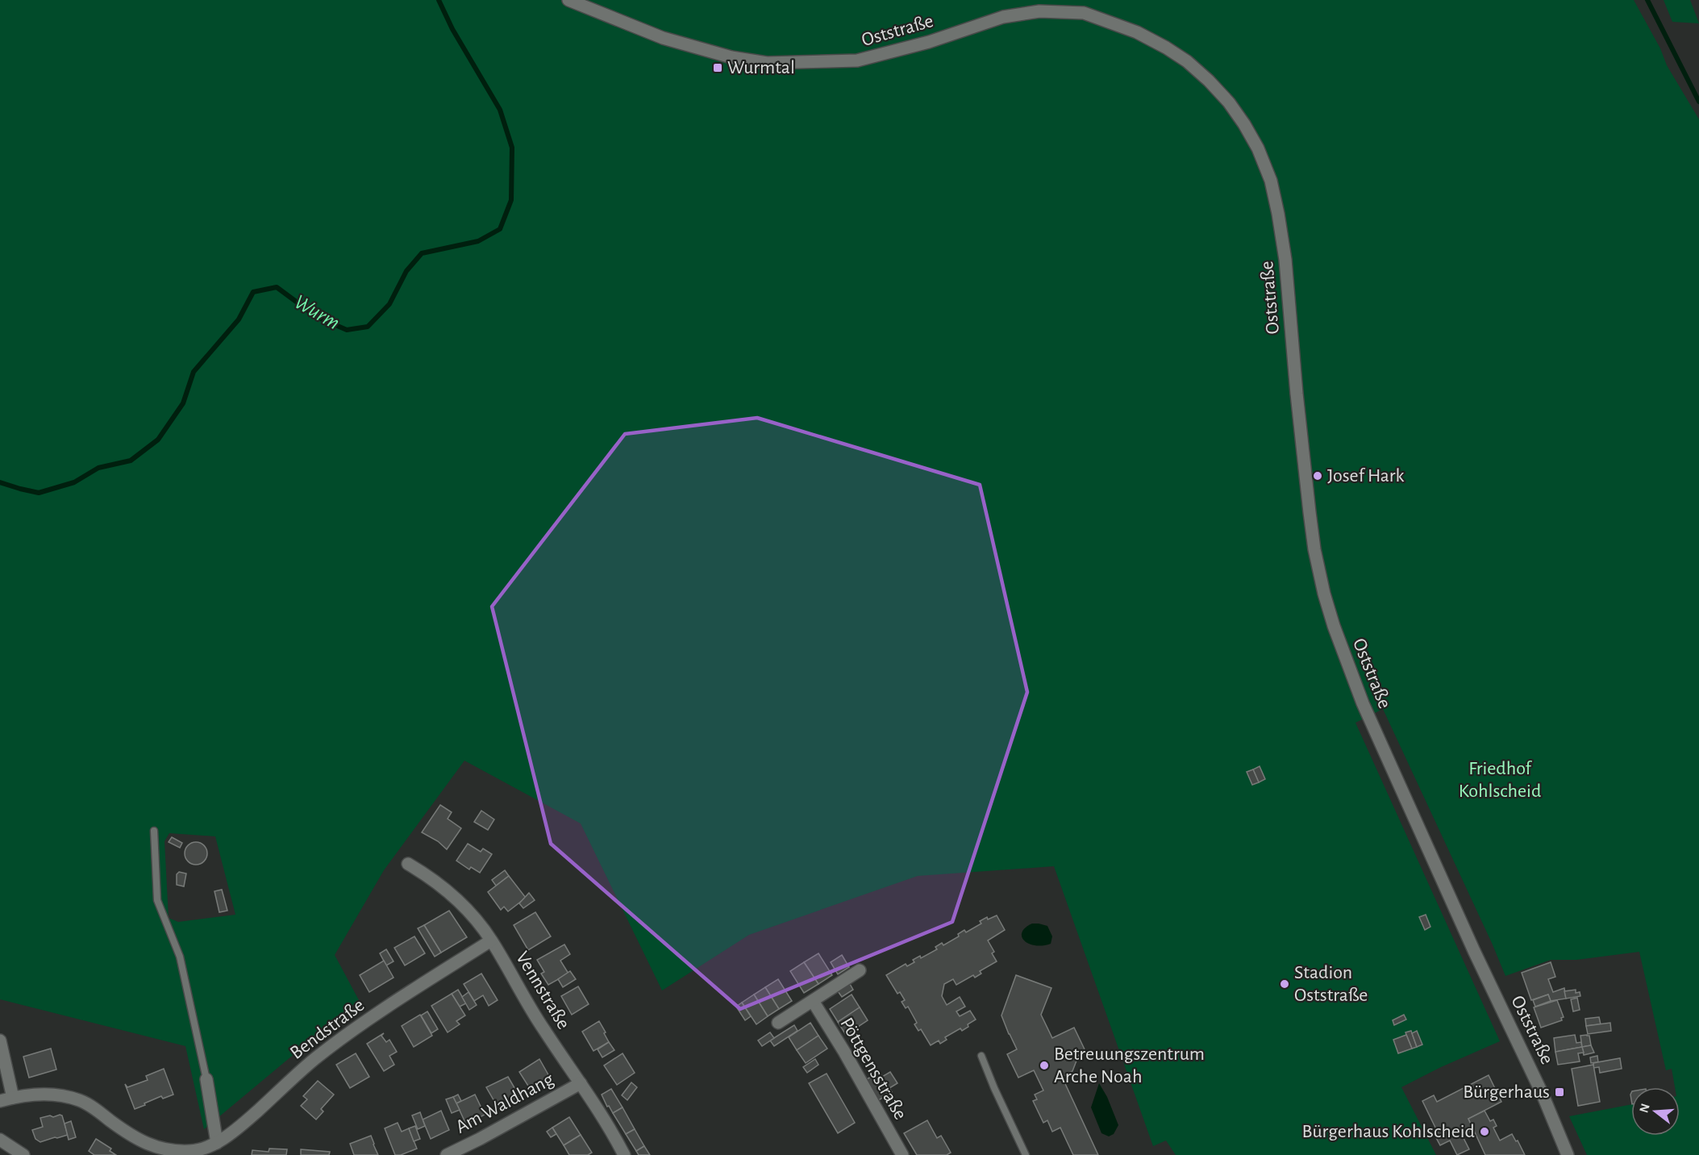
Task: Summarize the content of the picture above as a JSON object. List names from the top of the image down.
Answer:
{
  "streets": {
    "street": [
      "Oststraße",
      "Vennstraße",
      "Bendstraße",
      "Pöttgensstraße",
      "Am Waldhang"
    ]
  },
  "crossings": [
    ["Vennstraße", "Bendstraße"],
    ["Vennstraße", "Am Waldhang"]
  ],
  "water": ["Wurm"],
  "parks": ["Friedhof Kohlscheid"],
  "places": {
    "transit": ["Wurmtal", "Bürgerhaus"],
    "other": [
      "Josef Hark",
      "Stadion Oststraße",
      "Betreuungszentrum Arche Noah",
      "Bürgerhaus Kohlscheid"
    ]
  },
  "north": "left"
}
